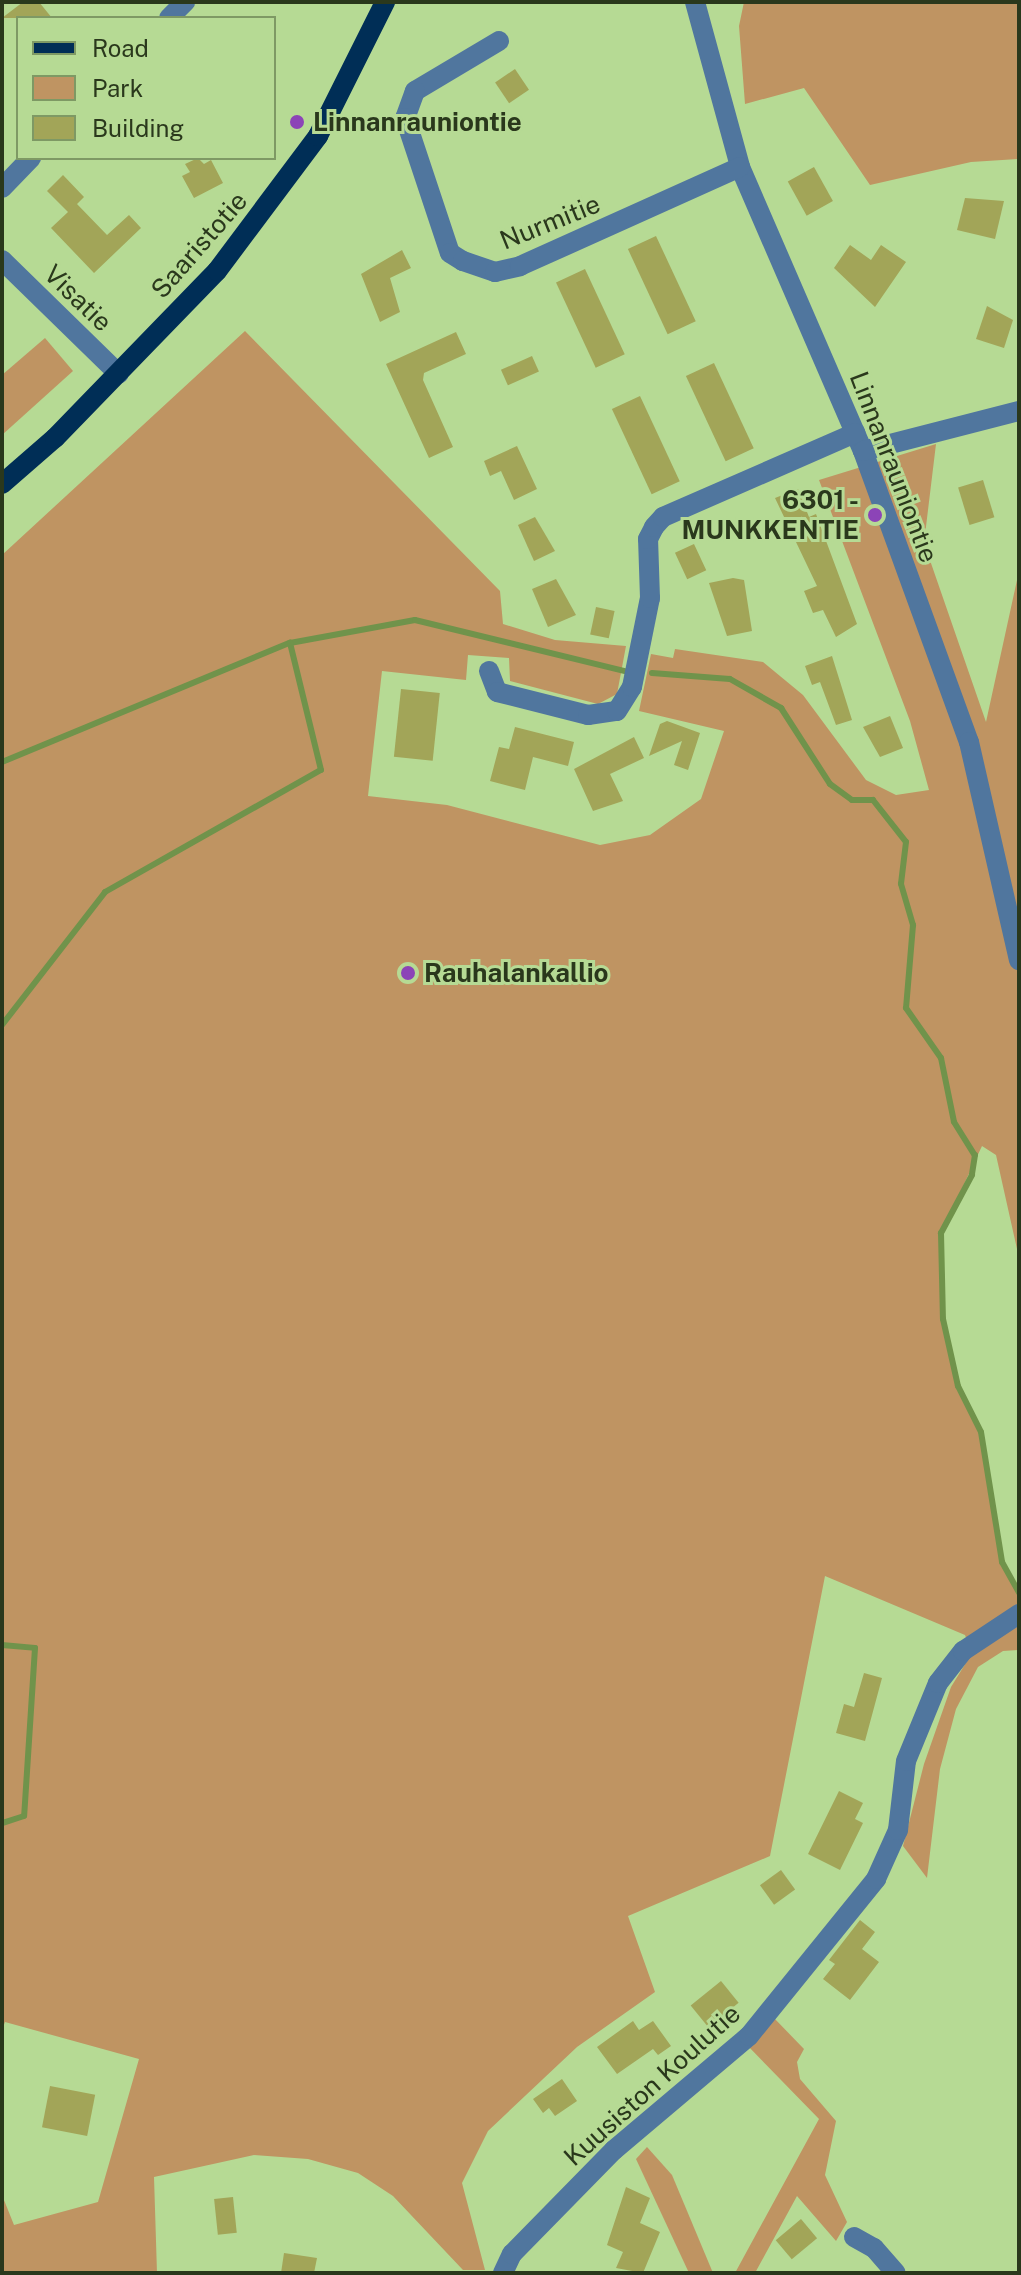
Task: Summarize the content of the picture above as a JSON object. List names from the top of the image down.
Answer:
{
  "streets": {
    "main road": ["Saaristotie"],
    "street": [
      "Nurmitie",
      "Visatie",
      "Linnanrauniontie",
      "Kuusiston Koulutie"
    ]
  },
  "crossings": [
    ["Nurmitie", "Linnanrauniontie"],
    ["Saaristotie", "Visatie"]
  ],
  "places": ["Linnanrauniontie", "6301 - MUNKKENTIE", "Rauhalankallio"],
  "legend": ["Road", "Park", "Building"]
}
